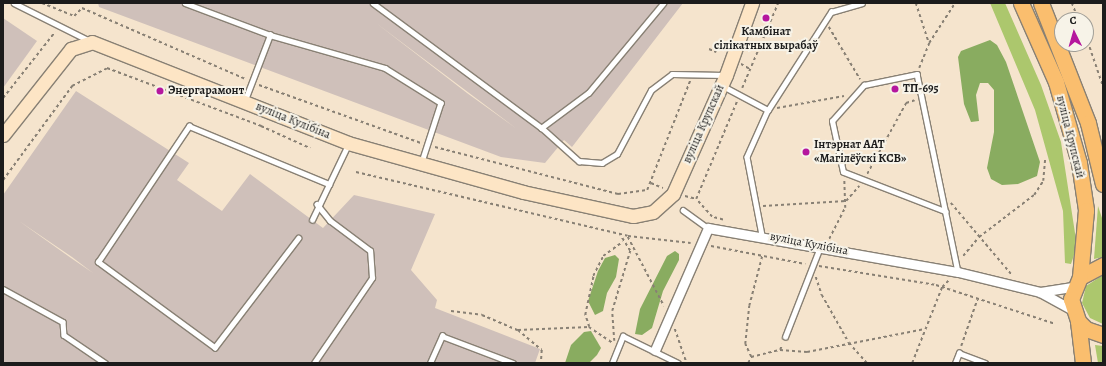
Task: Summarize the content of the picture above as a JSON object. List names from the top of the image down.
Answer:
{
  "streets": {
    "main road": ["вуліца Кулібіна", "вуліца Крупскай"]
  },
  "crossings": [
    ["вуліца Кулібіна", "вуліца Крупскай"]
  ],
  "places": [
    "Камбінат сілікатных вырабаў",
    "ТП-695",
    "Энергарамонт",
    "Інтэрнат ААТ «Магілёўскі КСВ»"
  ],
  "north": "top"
}
